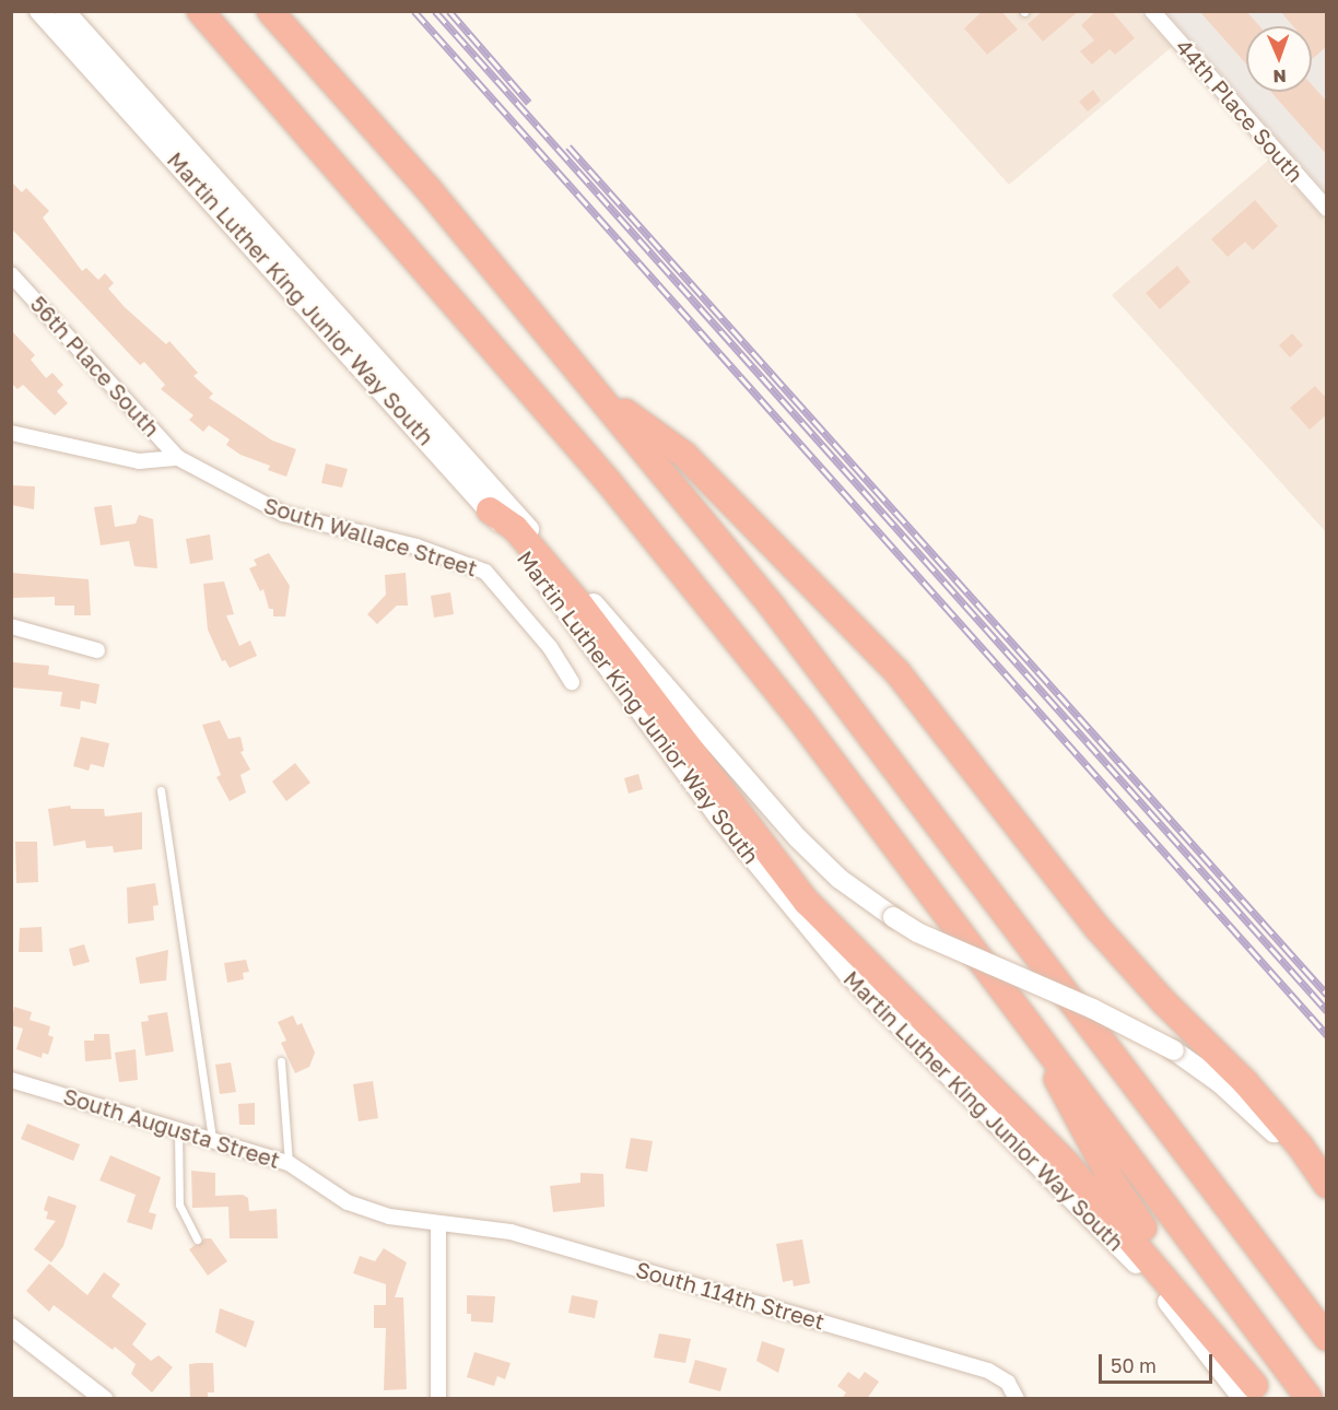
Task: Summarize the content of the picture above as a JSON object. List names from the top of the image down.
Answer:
{
  "streets": {
    "main road": ["Martin Luther King Junior Way South"],
    "street": [
      "44th Place South",
      "56th Place South",
      "South Wallace Street",
      "South Augusta Street",
      "South 114th Street"
    ]
  },
  "crossings": [
    ["56th Place South", "South Wallace Street"],
    ["South Augusta Street", "South 114th Street"]
  ],
  "scale_bar": "50 m",
  "north": "bottom"
}
